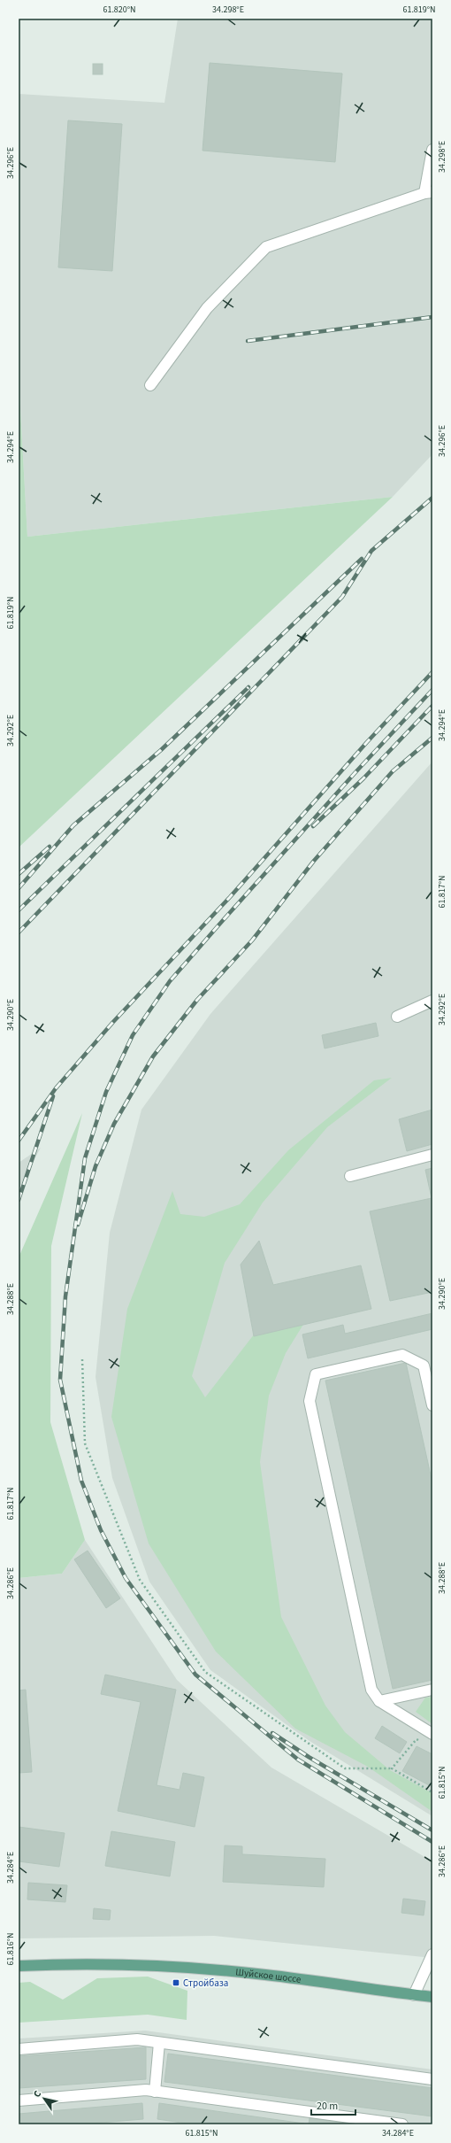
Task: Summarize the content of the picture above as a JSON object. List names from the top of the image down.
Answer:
{
  "streets": {
    "main road": ["Шуйское шоссе"]
  },
  "places": {
    "transit": ["Стройбаза"]
  },
  "scale_bar": "20 m",
  "north": "top left",
  "coordinates": [
    "61.820°N",
    "34.298°E",
    "61.819°N",
    "34.296°E",
    "34.294°E",
    "34.292°E",
    "61.817°N",
    "34.290°E",
    "34.288°E",
    "34.286°E",
    "61.815°N",
    "34.284°E",
    "61.816°N"
  ]
}
